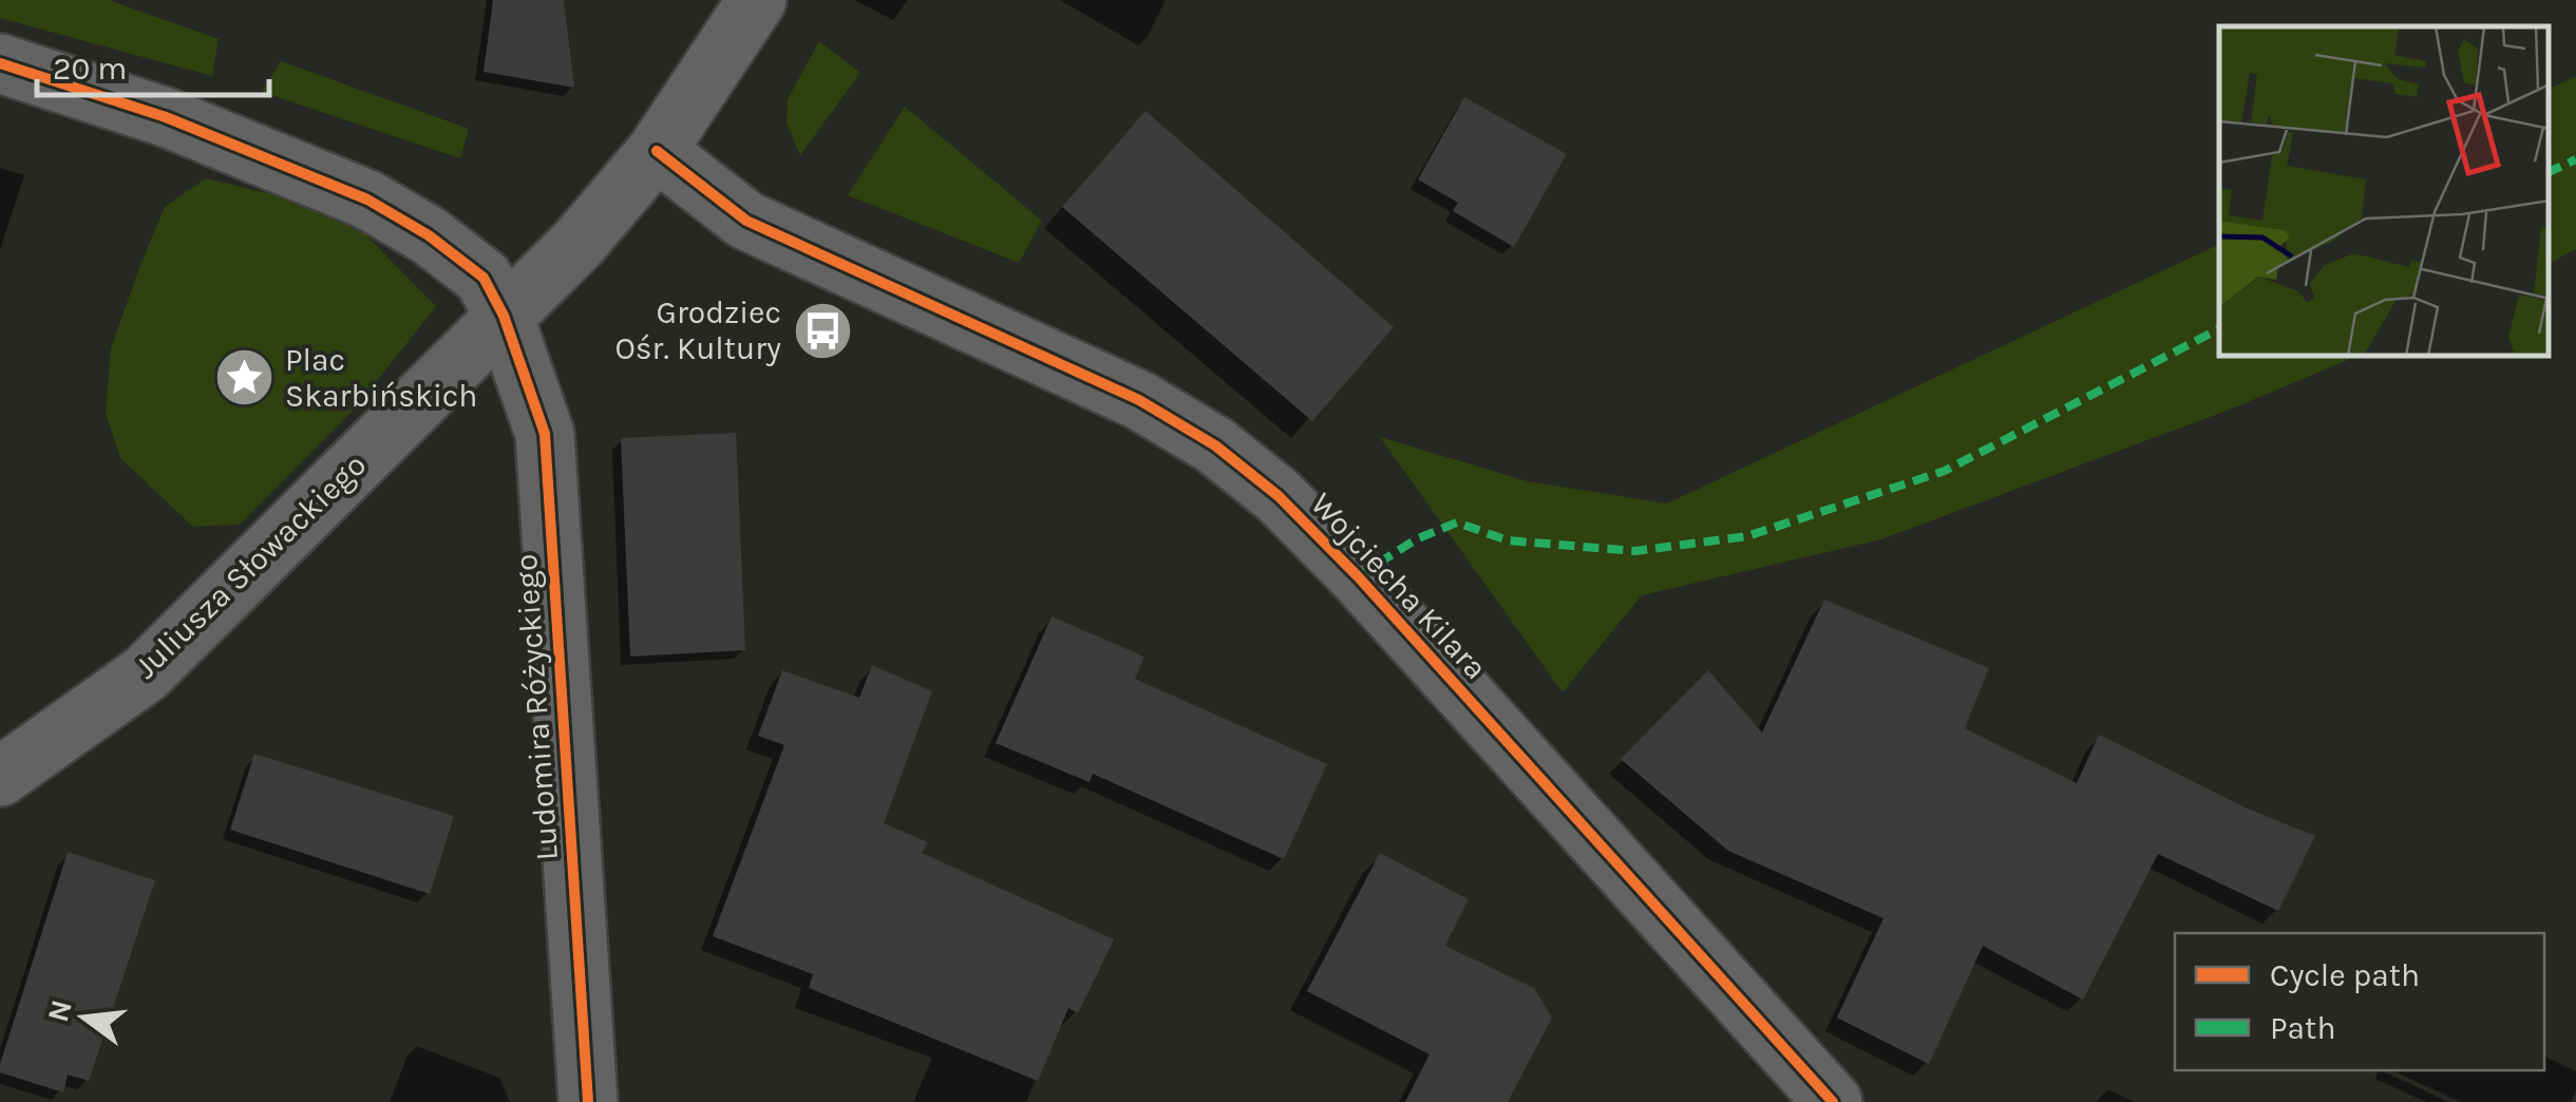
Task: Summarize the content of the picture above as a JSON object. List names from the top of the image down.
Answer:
{
  "streets": {
    "street": ["Juliusza Słowackiego", "Wojciecha Kilara", "Ludomira Różyckiego"]
  },
  "crossings": [
    ["Juliusza Słowackiego", "Wojciecha Kilara"],
    ["Juliusza Słowackiego", "Ludomira Różyckiego"]
  ],
  "places": {
    "bus stop": ["Grodziec Ośr. Kultury"],
    "place": ["Plac Skarbińskich"]
  },
  "legend": ["Cycle path", "Path"],
  "scale_bar": "20 m",
  "north": "left"
}
